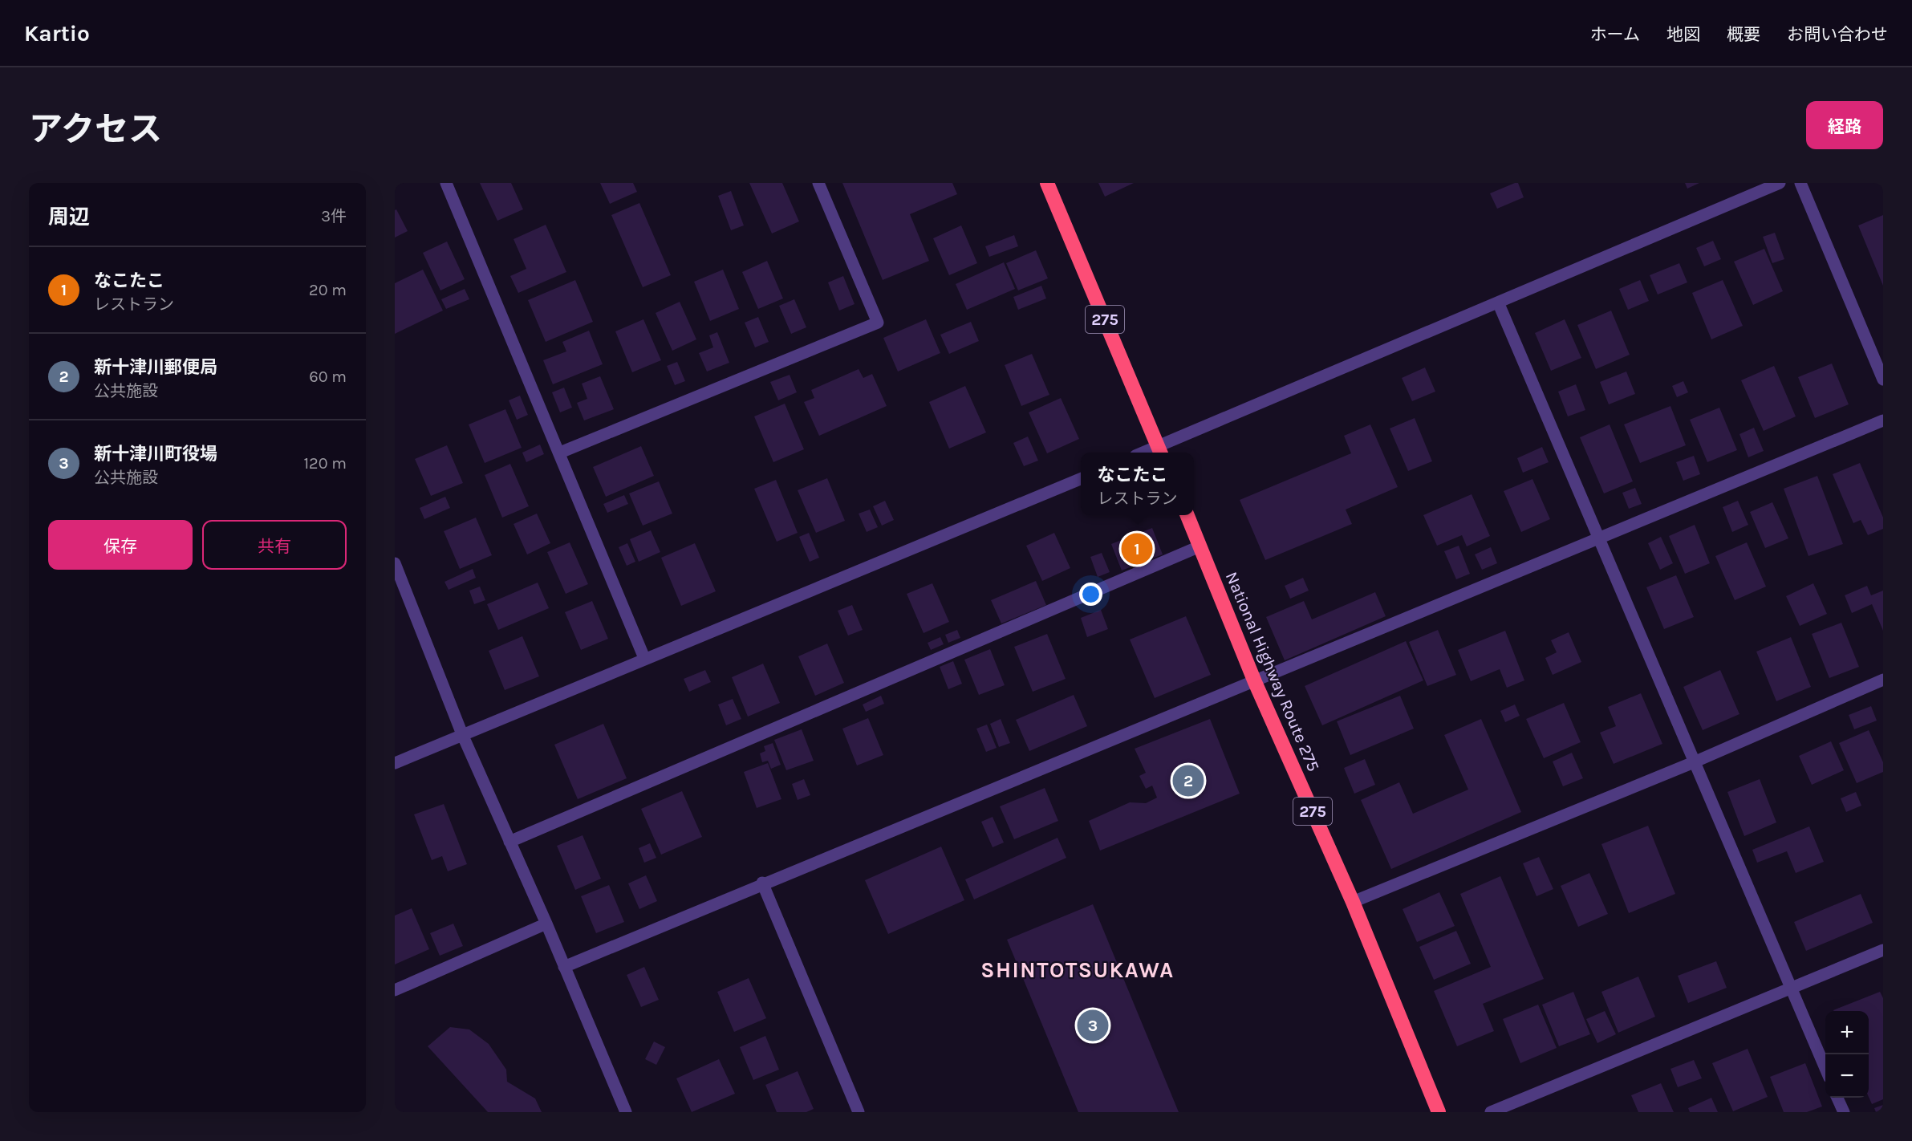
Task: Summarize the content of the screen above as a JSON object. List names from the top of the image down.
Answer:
{
  "streets": {
    "highway": ["275", "National Highway Route 275"]
  },
  "districts": ["SHINTOTSUKAWA"],
  "page": {
    "header": "Kartio",
    "nav": [
      "ホーム",
      "地図",
      "概要",
      "お問い合わせ"
    ],
    "title": "アクセス",
    "buttons": [
      "経路",
      ["保存", "共有"]
    ],
    "heading": ["周辺", "3件"],
    "list": [
      {
        "mark": "1",
        "name": "なこたこ",
        "note": "レストラン",
        "value": "20 m"
      },
      {
        "mark": "2",
        "name": "新十津川郵便局",
        "note": "公共施設",
        "value": "60 m"
      },
      {
        "mark": "3",
        "name": "新十津川町役場",
        "note": "公共施設",
        "value": "120 m"
      }
    ],
    "popup": ["なこたこ", "レストラン"],
    "pins": ["1", "2", "3"],
    "map_buttons": ["+", "−"]
  }
}
